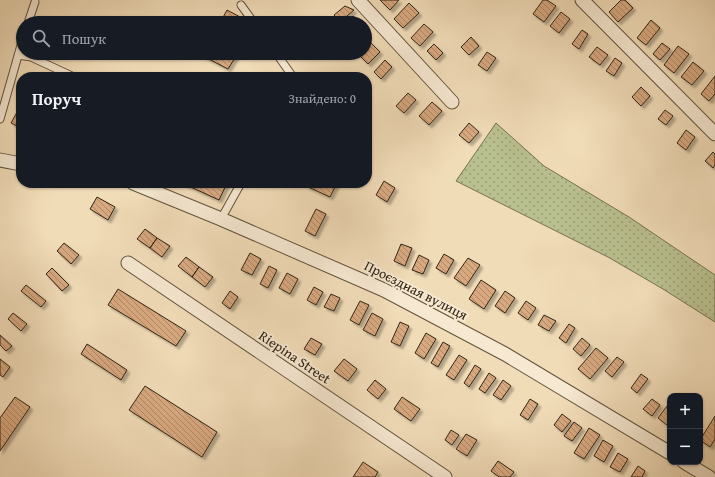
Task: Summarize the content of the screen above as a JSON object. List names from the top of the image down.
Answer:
{
  "streets": {
    "street": ["Проєздная вулиця", "Riepina Street"]
  },
  "page": {
    "search": "Пошук",
    "heading": ["Поруч", "Знайдено: 0"],
    "map_buttons": ["+", "−"]
  }
}
